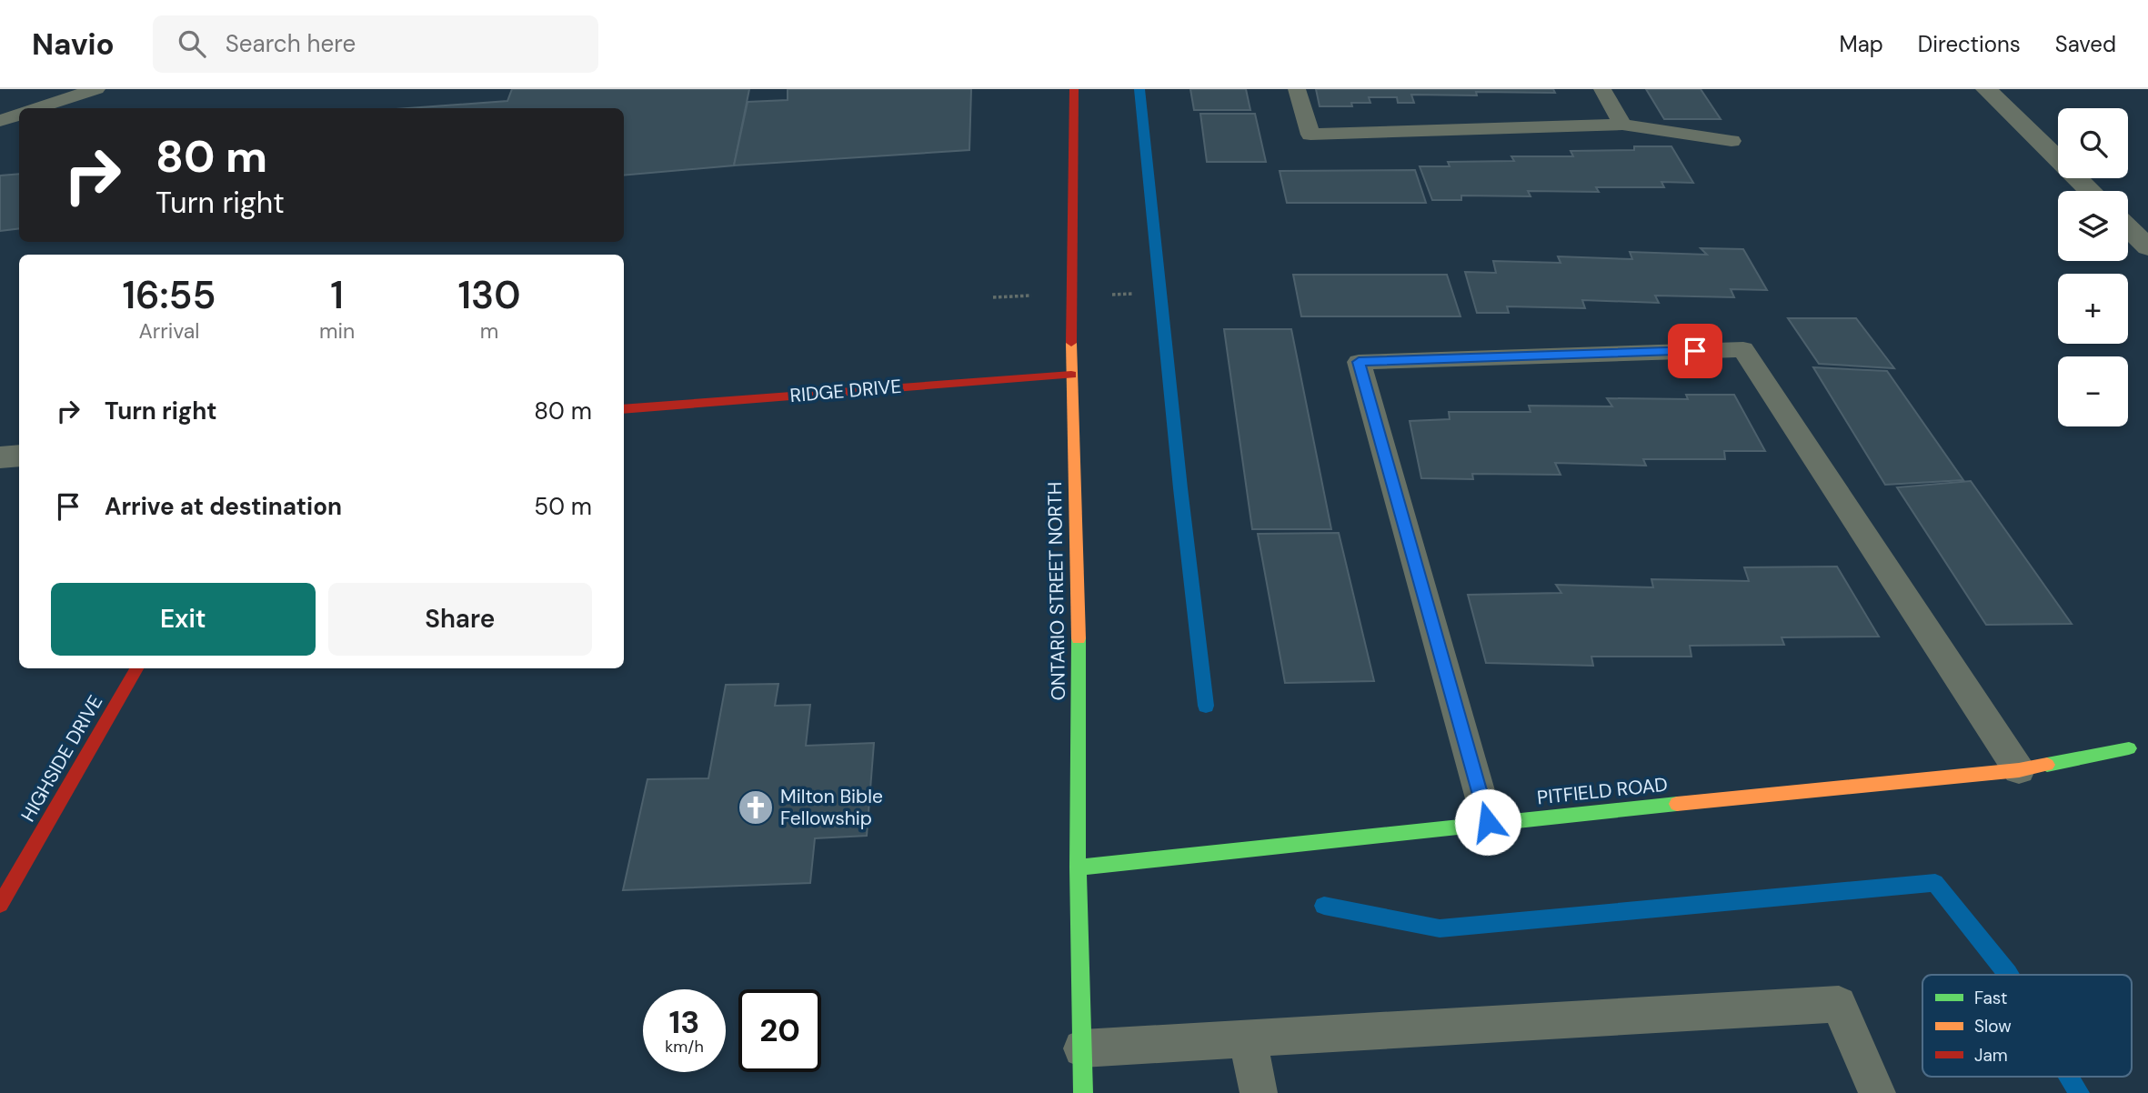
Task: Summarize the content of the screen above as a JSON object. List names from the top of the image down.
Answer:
{
  "streets": {
    "street": [
      "RIDGE DRIVE",
      "ONTARIO STREET NORTH",
      "HIGHSIDE DRIVE",
      "PITFIELD ROAD"
    ]
  },
  "crossings": [
    ["RIDGE DRIVE", "ONTARIO STREET NORTH"],
    ["ONTARIO STREET NORTH", "PITFIELD ROAD"]
  ],
  "places": {
    "church": ["Milton Bible Fellowship"]
  },
  "legend": ["Fast", "Slow", "Jam"],
  "page": {
    "header": "Navio",
    "search": "Search here",
    "nav": ["Map", "Directions", "Saved"],
    "map_buttons": ["+", "−"],
    "turn": ["80 m", "Turn right"],
    "eta": [
      "16:55",
      "Arrival",
      "1",
      "min",
      "130",
      "m"
    ],
    "list": [
      {
        "name": "Turn right",
        "value": "80 m"
      },
      {
        "name": "Arrive at destination",
        "value": "50 m"
      }
    ],
    "buttons": ["Exit", "Share"],
    "speed": "13 km/h",
    "limit": "20"
  }
}
